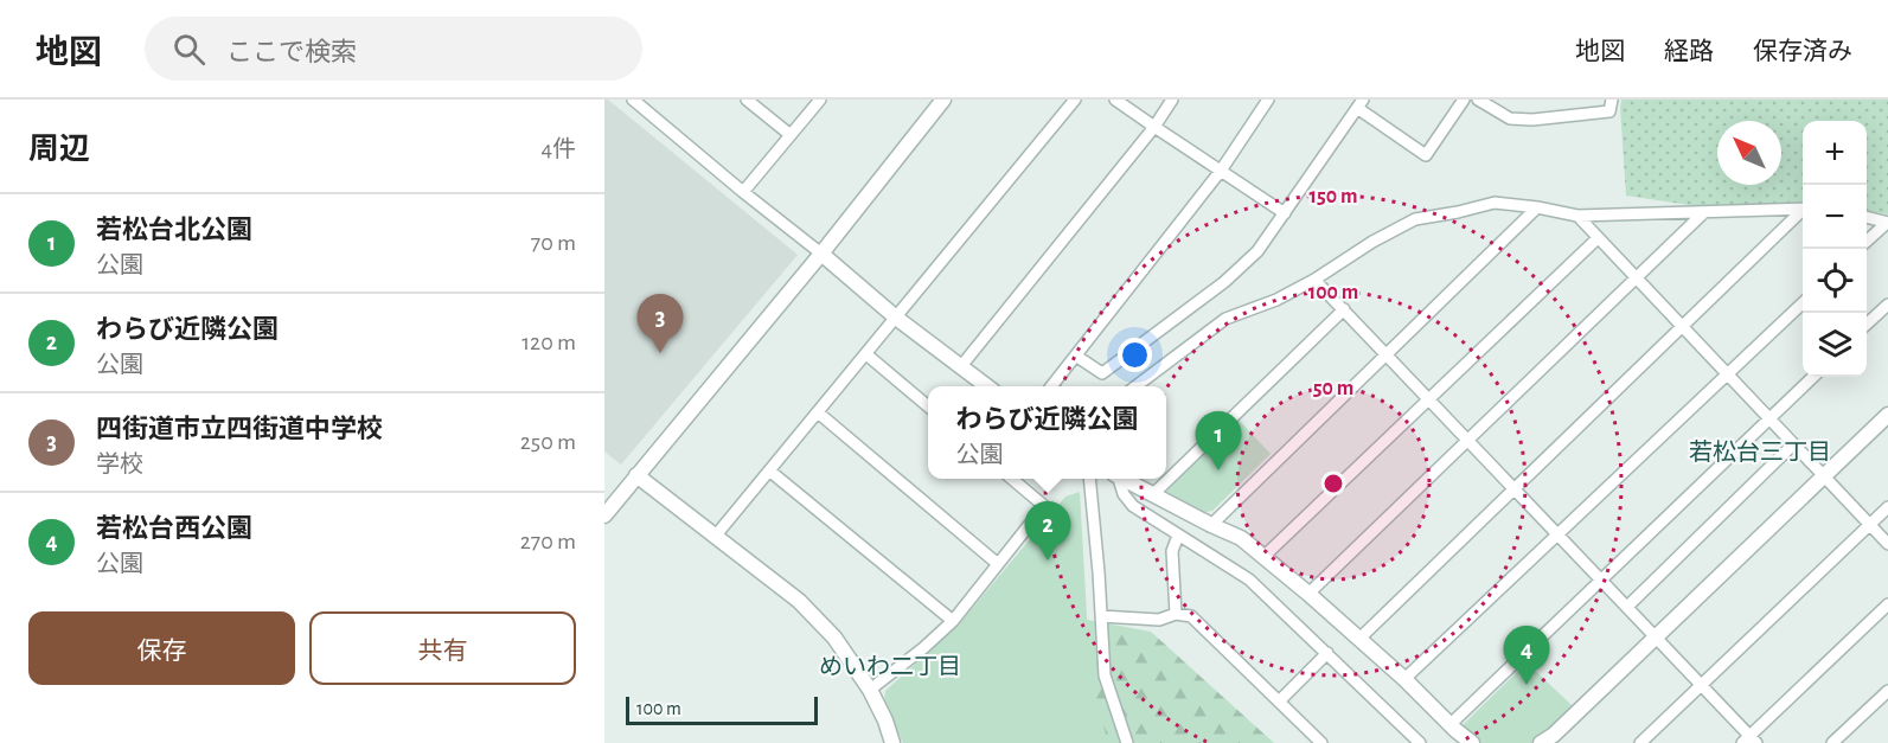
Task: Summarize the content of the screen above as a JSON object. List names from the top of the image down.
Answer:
{
  "districts": ["若松台三丁目", "めいわ二丁目"],
  "scale_bar": "100 m",
  "north": "top left",
  "page": {
    "header": "地図",
    "search": "ここで検索",
    "nav": ["地図", "経路", "保存済み"],
    "heading": ["周辺", "4件"],
    "map_buttons": ["+", "−"],
    "list": [
      {
        "mark": "1",
        "name": "若松台北公園",
        "note": "公園",
        "value": "70 m"
      },
      {
        "mark": "2",
        "name": "わらび近隣公園",
        "note": "公園",
        "value": "120 m"
      },
      {
        "mark": "3",
        "name": "四街道市立四街道中学校",
        "note": "学校",
        "value": "250 m"
      },
      {
        "mark": "4",
        "name": "若松台西公園",
        "note": "公園",
        "value": "270 m"
      }
    ],
    "pins": [
      "3",
      "1",
      "2",
      "4"
    ],
    "popup": ["わらび近隣公園", "公園"],
    "buttons": ["保存", "共有"],
    "scale": "100 m"
  },
  "rings": ["150 m", "100 m", "50 m"]
}
